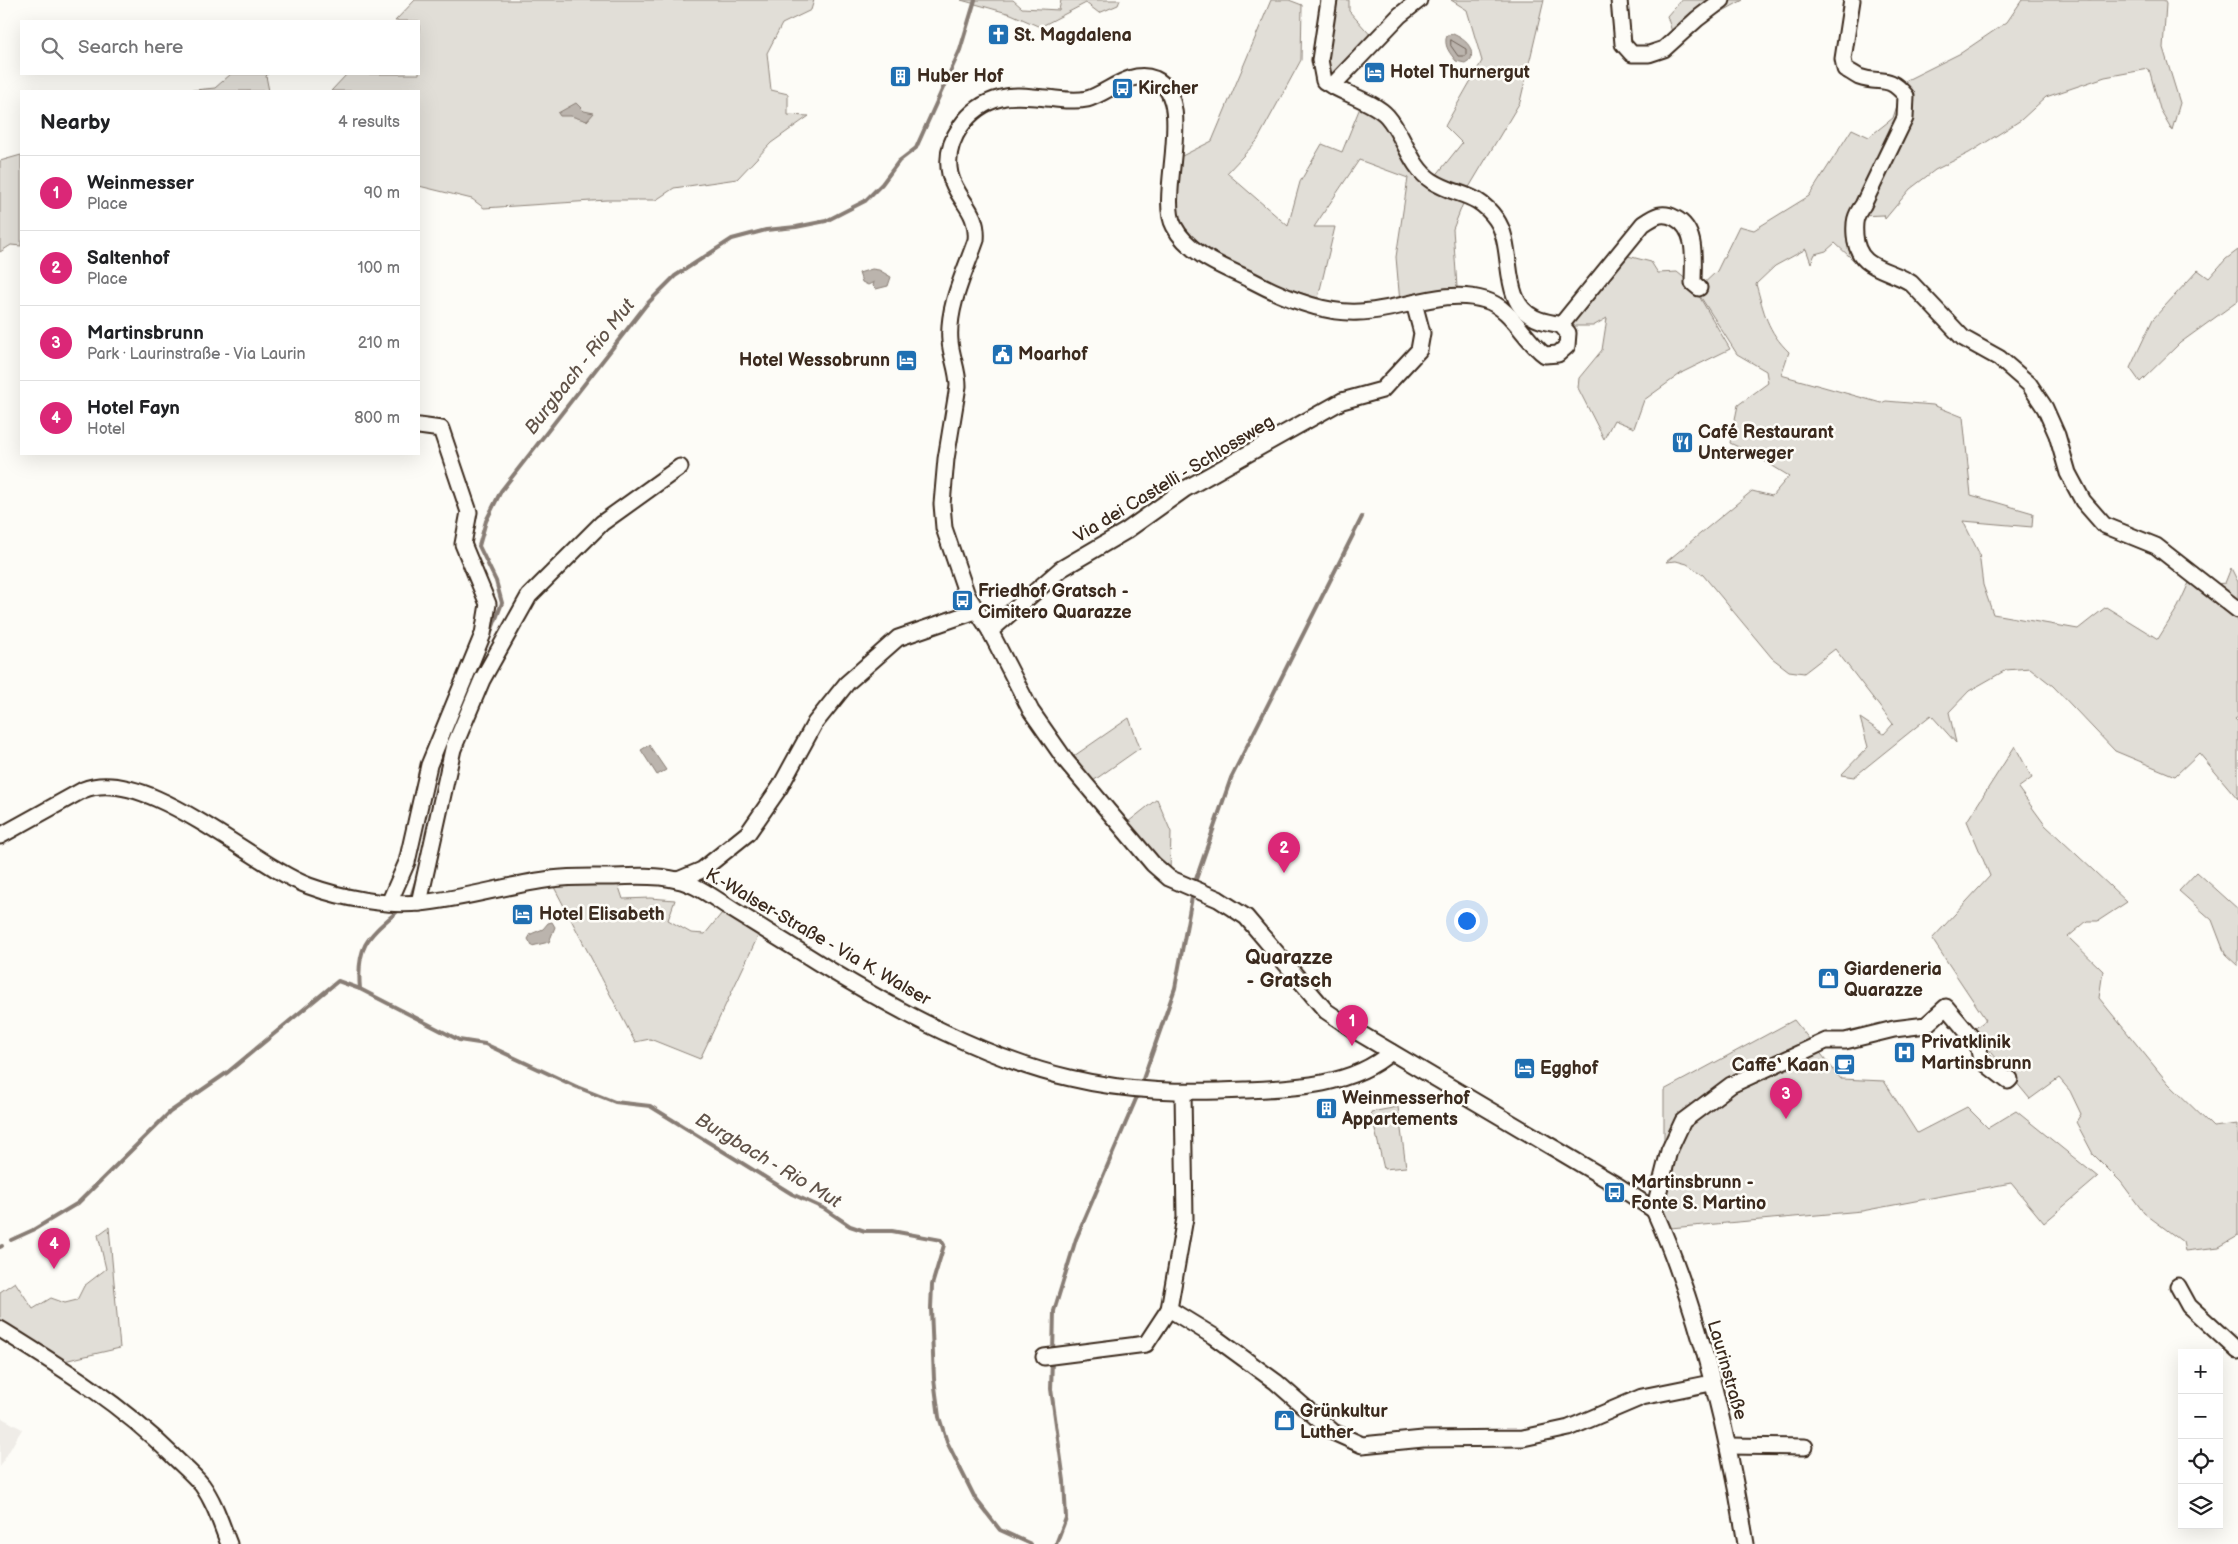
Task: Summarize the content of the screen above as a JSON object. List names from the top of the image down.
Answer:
{
  "streets": {
    "street": ["Via dei Castelli - Schlossweg", "K.-Walser-Straße - Via K. Walser", "Laurinstraße"]
  },
  "districts": ["Quarazze - Gratsch"],
  "water": ["Burgbach - Rio Mut"],
  "places": {
    "church": ["St. Magdalena"],
    "hotel": [
      "Hotel Thurnergut",
      "Hotel Wessobrunn",
      "Hotel Elisabeth",
      "Egghof"
    ],
    "building": ["Huber Hof", "Weinmesserhof Appartements"],
    "bus stop": ["Kircher", "Friedhof Gratsch - Cimitero Quarazze", "Martinsbrunn - Fonte S. Martino"],
    "public building": ["Moarhof"],
    "restaurant": ["Café Restaurant Unterweger"],
    "shop": ["Giardeneria Quarazze", "Grünkultur Luther"],
    "hospital": ["Privatklinik Martinsbrunn"],
    "cafe": ["Caffe‘ Kaan"]
  },
  "page": {
    "search": "Search here",
    "heading": ["Nearby", "4 results"],
    "list": [
      {
        "mark": "1",
        "name": "Weinmesser",
        "note": "Place",
        "value": "90 m"
      },
      {
        "mark": "2",
        "name": "Saltenhof",
        "note": "Place",
        "value": "100 m"
      },
      {
        "mark": "3",
        "name": "Martinsbrunn",
        "note": "Park · Laurinstraße - Via Laurin",
        "value": "210 m"
      },
      {
        "mark": "4",
        "name": "Hotel Fayn",
        "note": "Hotel",
        "value": "800 m"
      }
    ],
    "pins": [
      "2",
      "1",
      "3",
      "4"
    ],
    "map_buttons": ["+", "−"]
  }
}
